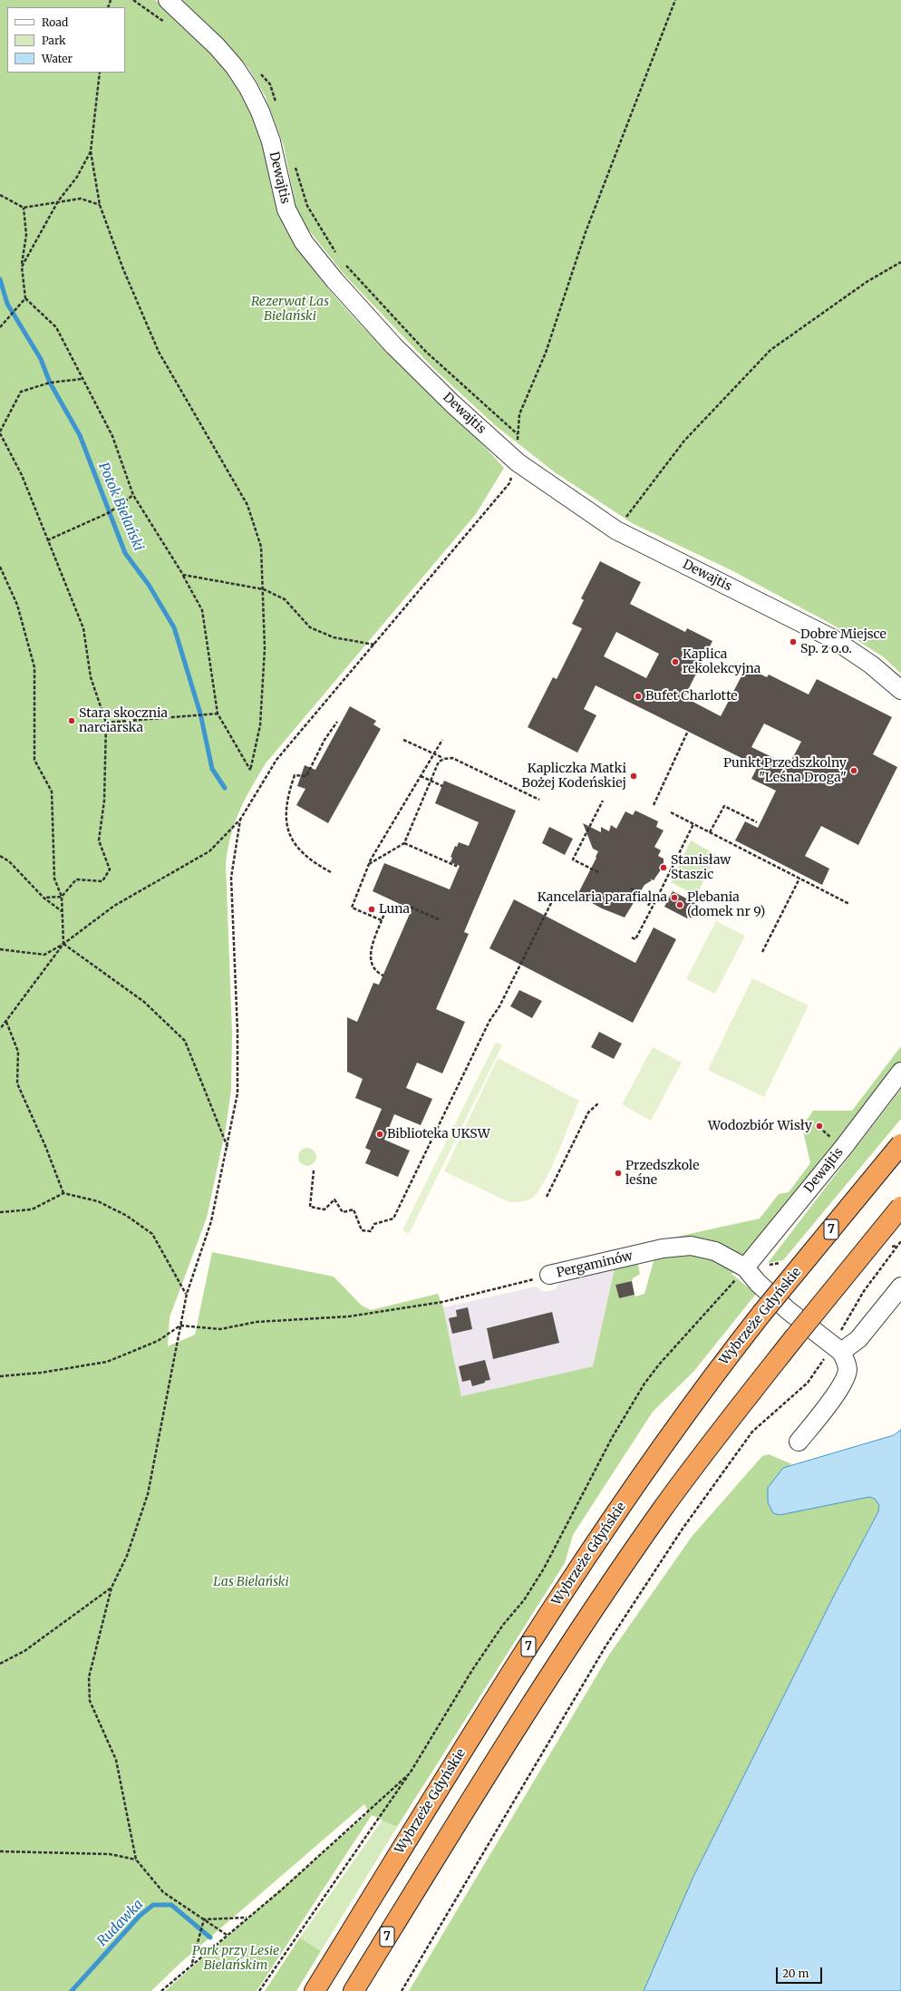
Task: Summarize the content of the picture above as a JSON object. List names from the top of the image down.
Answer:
{
  "streets": {
    "highway": ["7", "Wybrzeże Gdyńskie"],
    "lane": ["Dewajtis", "Pergaminów"]
  },
  "crossings": [
    ["Dewajtis", "Pergaminów"]
  ],
  "water": ["Potok Bielański", "Rudawka"],
  "parks": ["Rezerwat Las Bielański", "Las Bielański", "Park przy Lesie Bielańskim"],
  "places": [
    "Dobre Miejsce Sp. z o.o.",
    "Kaplica rekolekcyjna",
    "Bufet Charlotte",
    "Stara skocznia narciarska",
    "Punkt Przedszkolny \"Leśna Droga\"",
    "Kapliczka Matki Bożej Kodeńskiej",
    "Stanisław Staszic",
    "Kancelaria parafialna",
    "Plebania (domek nr 9)",
    "Luna",
    "Wodozbiór Wisły",
    "Biblioteka UKSW",
    "Przedszkole leśne"
  ],
  "legend": ["Road", "Park", "Water"],
  "scale_bar": "20 m"
}
